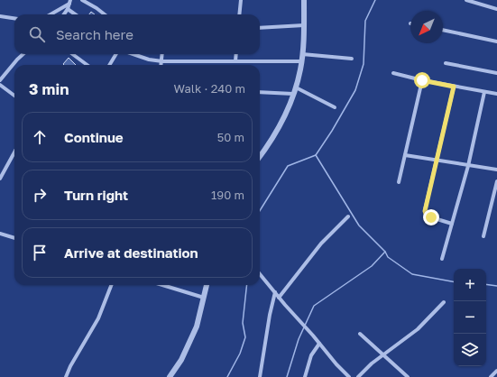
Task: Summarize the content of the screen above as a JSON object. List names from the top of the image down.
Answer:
{
  "north": "bottom left",
  "page": {
    "search": "Search here",
    "heading": ["3 min", "Walk · 240 m"],
    "list": [
      ["Continue", "50 m"],
      ["Turn right", "190 m"],
      "Arrive at destination"
    ],
    "map_buttons": ["+", "−"]
  }
}
